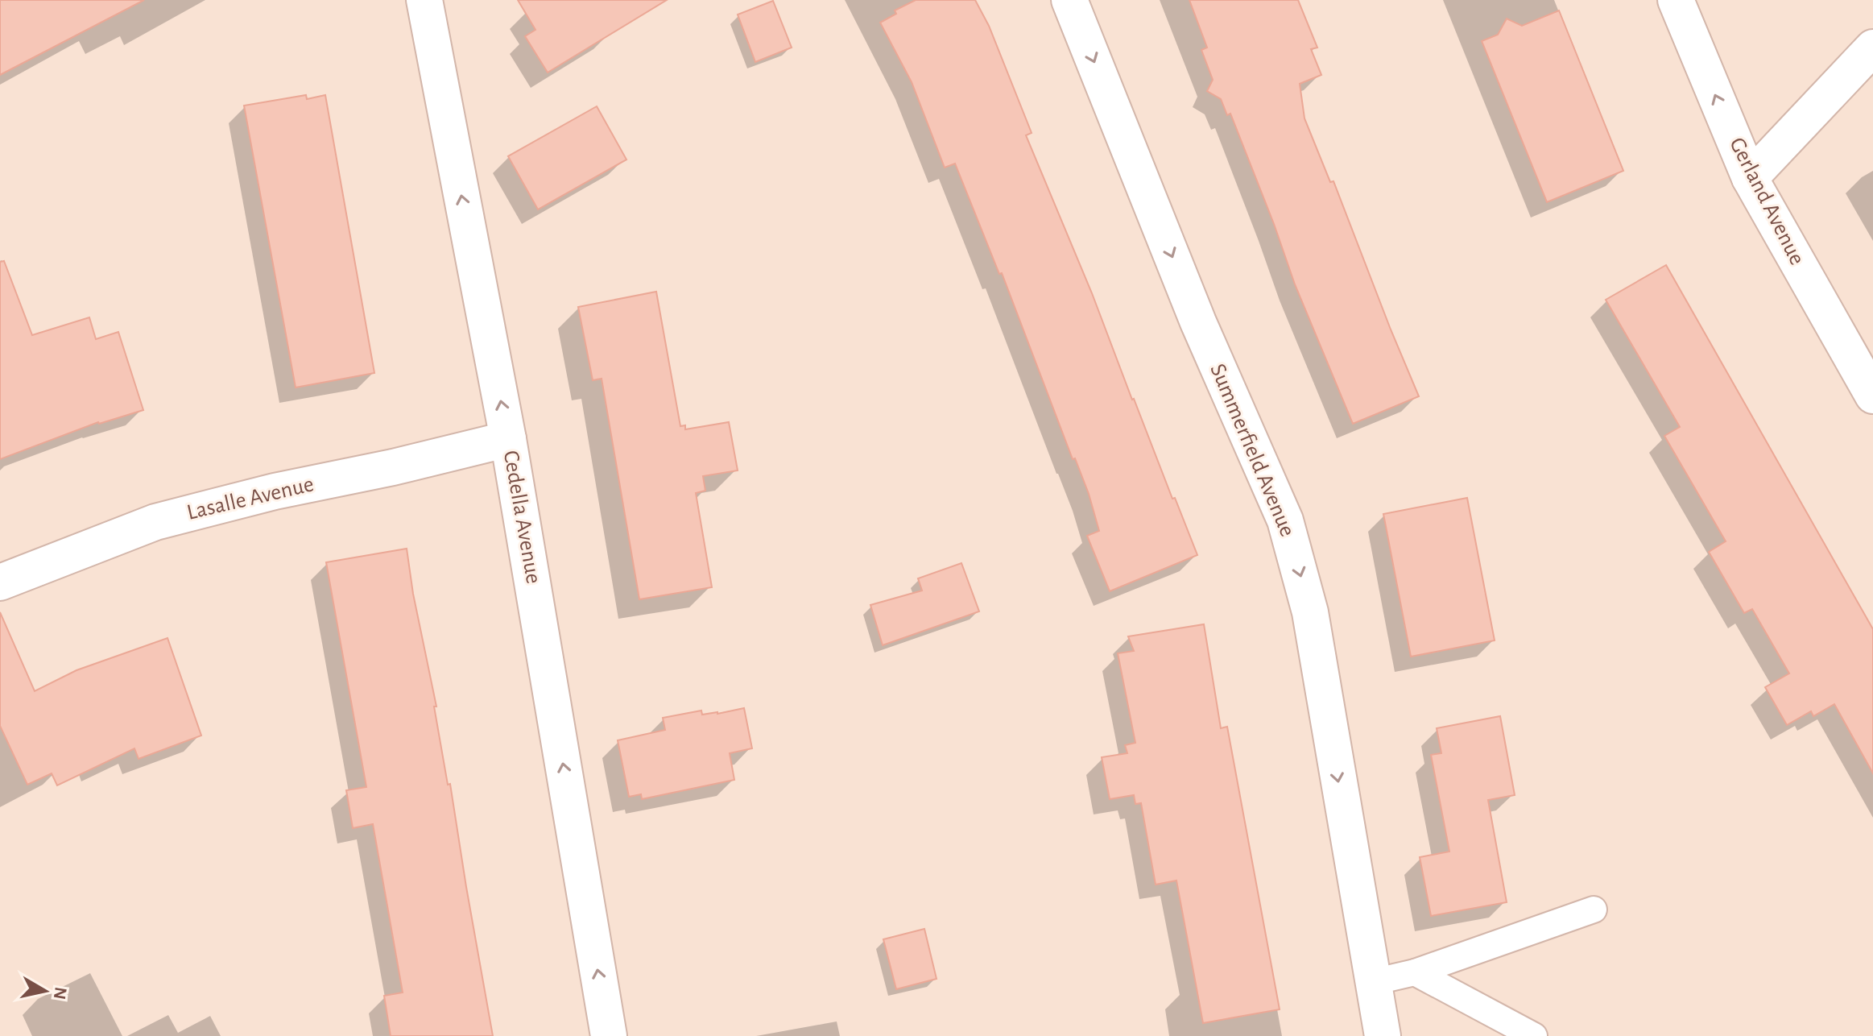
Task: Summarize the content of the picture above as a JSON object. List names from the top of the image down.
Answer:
{
  "streets": {
    "street": [
      "Gerland Avenue",
      "Summerfield Avenue",
      "Lasalle Avenue",
      "Cedella Avenue"
    ]
  },
  "crossings": [
    ["Lasalle Avenue", "Cedella Avenue"]
  ],
  "one_way": ["Gerland Avenue", "Summerfield Avenue", "Cedella Avenue"],
  "north": "right"
}
